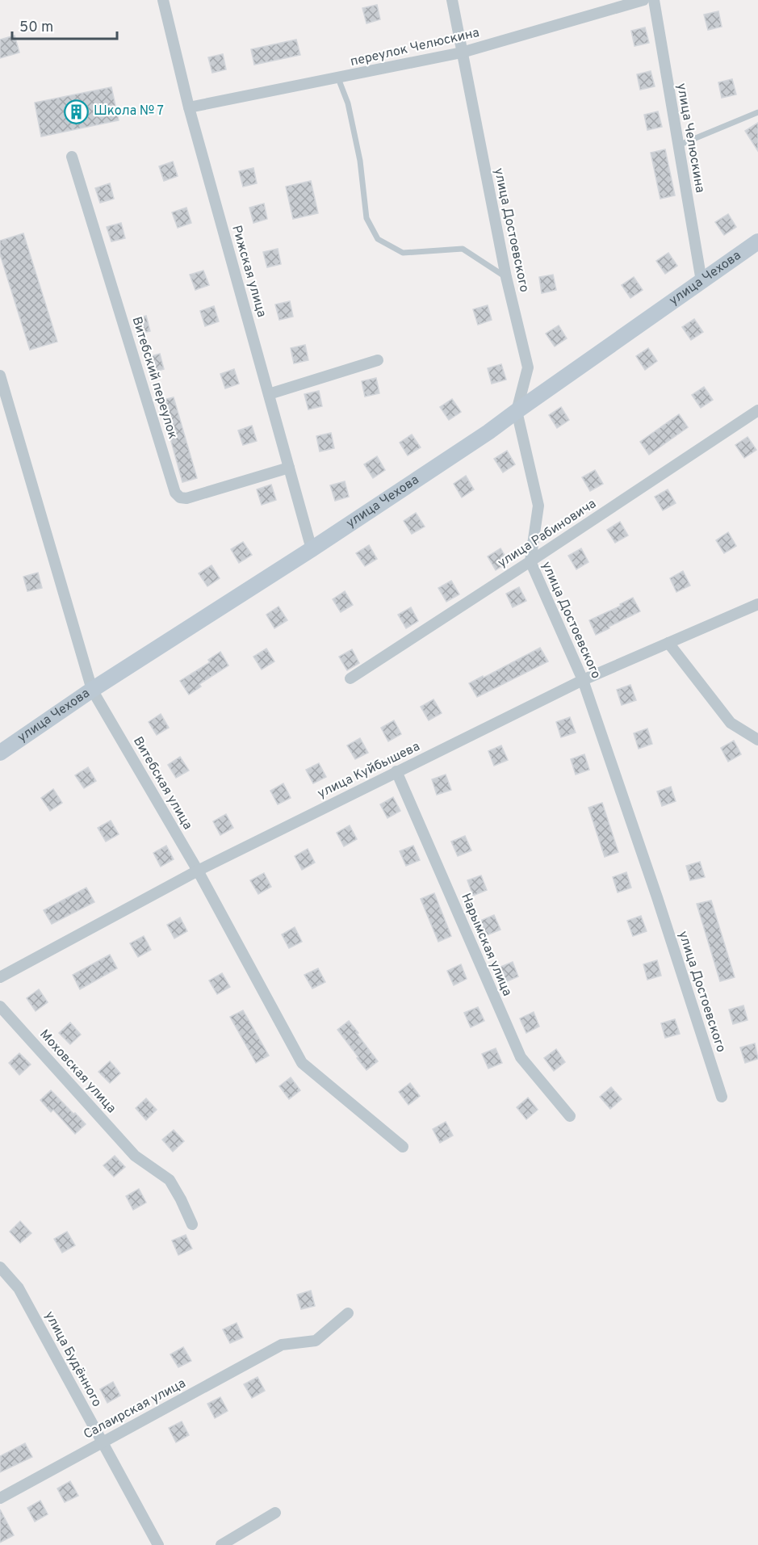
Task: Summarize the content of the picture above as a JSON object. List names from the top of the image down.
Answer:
{
  "streets": {
    "street": [
      "переулок Челюскина",
      "улица Челюскина",
      "улица Достоевского",
      "Рижская улица",
      "улица Чехова",
      "Витебский переулок",
      "улица Рабиновича",
      "улица Куйбышева",
      "Витебская улица",
      "Нарымская улица",
      "Моховская улица",
      "улица Будённого",
      "Салаирская улица"
    ]
  },
  "crossings": [
    ["переулок Челюскина", "улица Достоевского"],
    ["переулок Челюскина", "Рижская улица"],
    ["улица Челюскина", "улица Чехова"],
    ["улица Достоевского", "улица Чехова"],
    ["улица Достоевского", "улица Рабиновича"],
    ["улица Достоевского", "улица Куйбышева"],
    ["Рижская улица", "улица Чехова"],
    ["Рижская улица", "Витебский переулок"],
    ["улица Чехова", "Витебская улица"],
    ["улица Куйбышева", "Витебская улица"],
    ["улица Куйбышева", "Нарымская улица"],
    ["улица Будённого", "Салаирская улица"]
  ],
  "places": {
    "building": ["Школа № 7"]
  },
  "scale_bar": "50 m"
}
